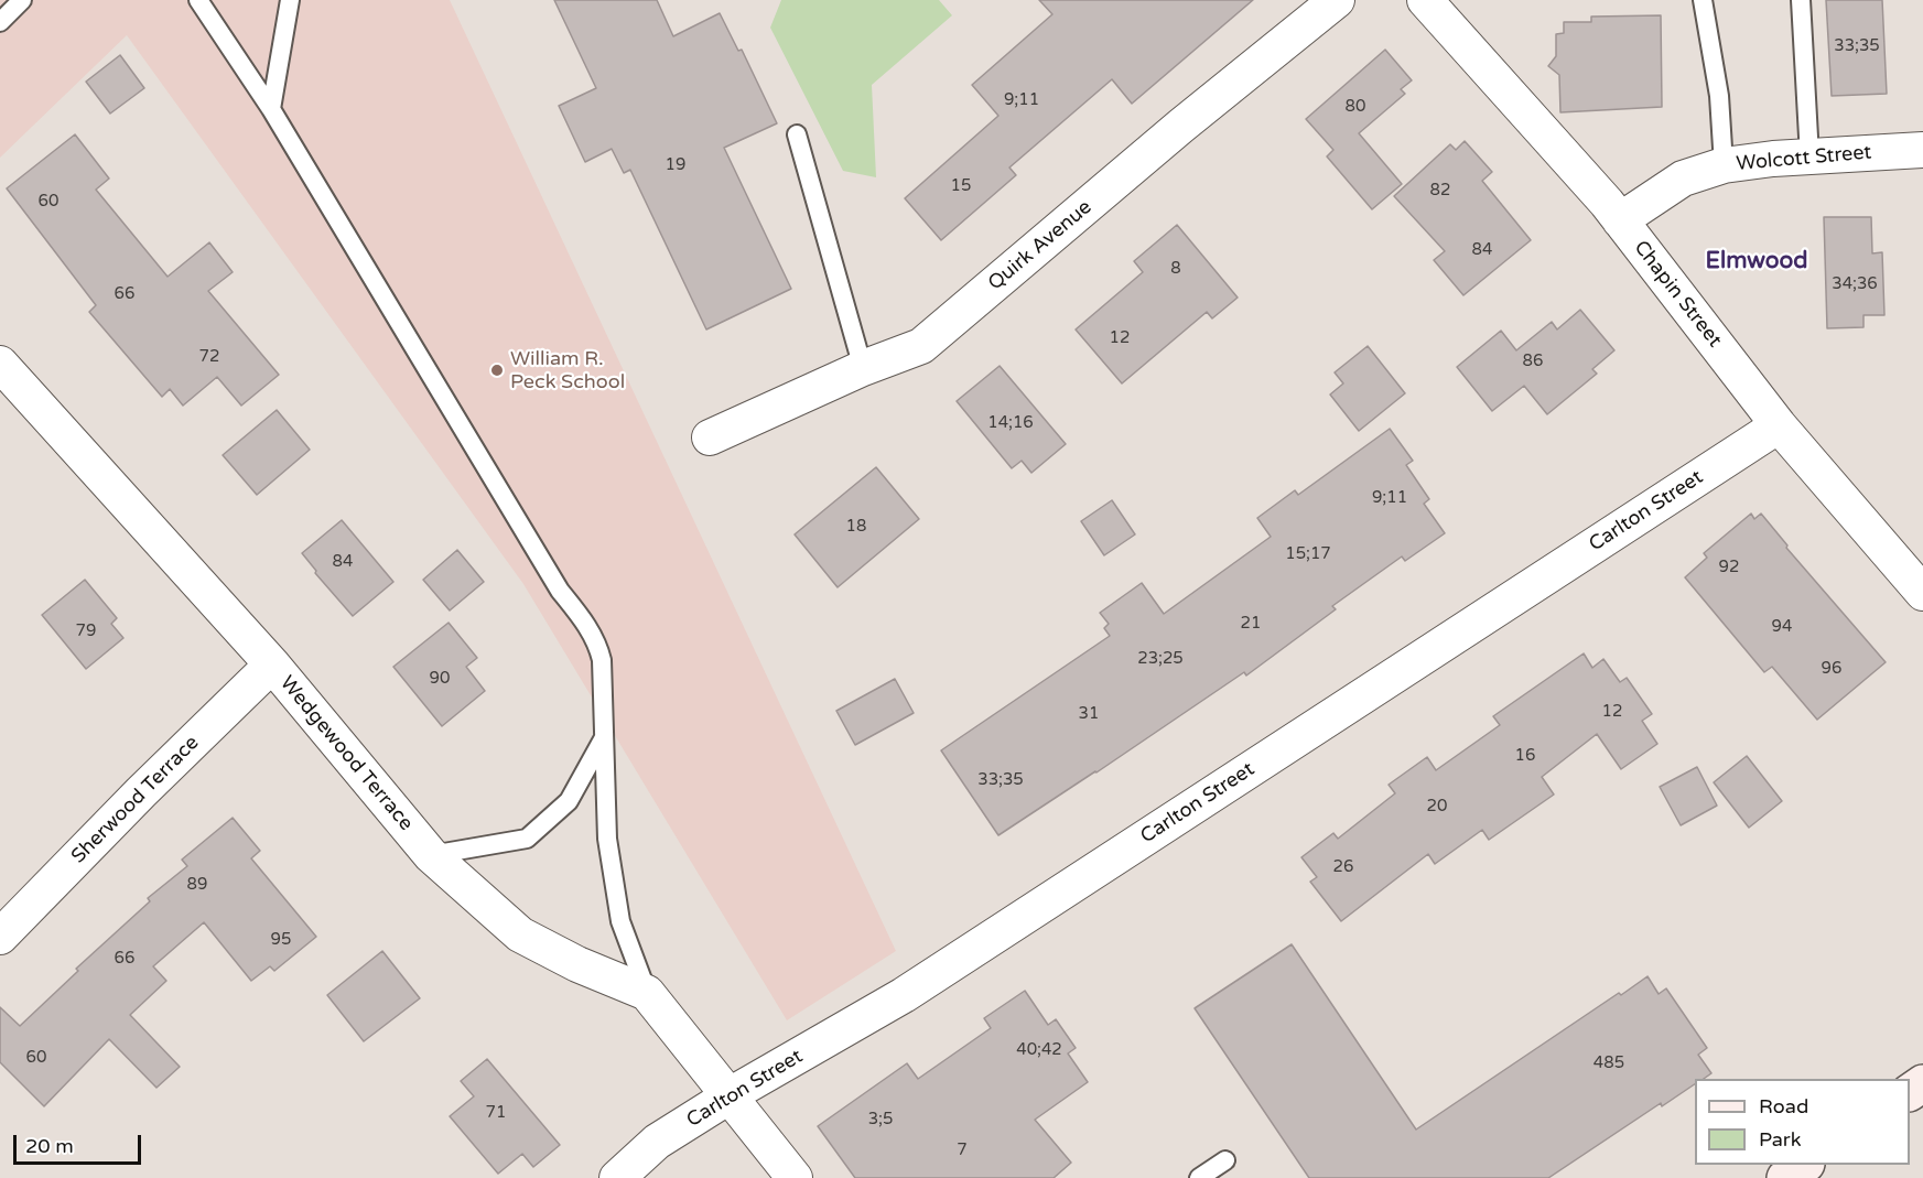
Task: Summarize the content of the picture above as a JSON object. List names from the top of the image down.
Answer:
{
  "streets": {
    "street": [
      "Wolcott Street",
      "Quirk Avenue",
      "Chapin Street",
      "Carlton Street",
      "Wedgewood Terrace",
      "Sherwood Terrace"
    ]
  },
  "crossings": [
    ["Wolcott Street", "Chapin Street"],
    ["Chapin Street", "Carlton Street"],
    ["Carlton Street", "Wedgewood Terrace"],
    ["Wedgewood Terrace", "Sherwood Terrace"]
  ],
  "districts": ["Elmwood"],
  "places": ["William R. Peck School"],
  "house_numbers": [
    "33;35",
    "9;11",
    "80",
    "19",
    "15",
    "82",
    "60",
    "84",
    "8",
    "34;36",
    "66",
    "12",
    "72",
    "86",
    "14;16",
    "9;11",
    "18",
    "15;17",
    "84",
    "92",
    "21",
    "94",
    "79",
    "23;25",
    "96",
    "90",
    "12",
    "31",
    "16",
    "33;35",
    "20",
    "26",
    "89",
    "95",
    "66",
    "40;42",
    "60",
    "485",
    "71",
    "3;5",
    "7"
  ],
  "legend": ["Road", "Park"],
  "scale_bar": "20 m"
}
